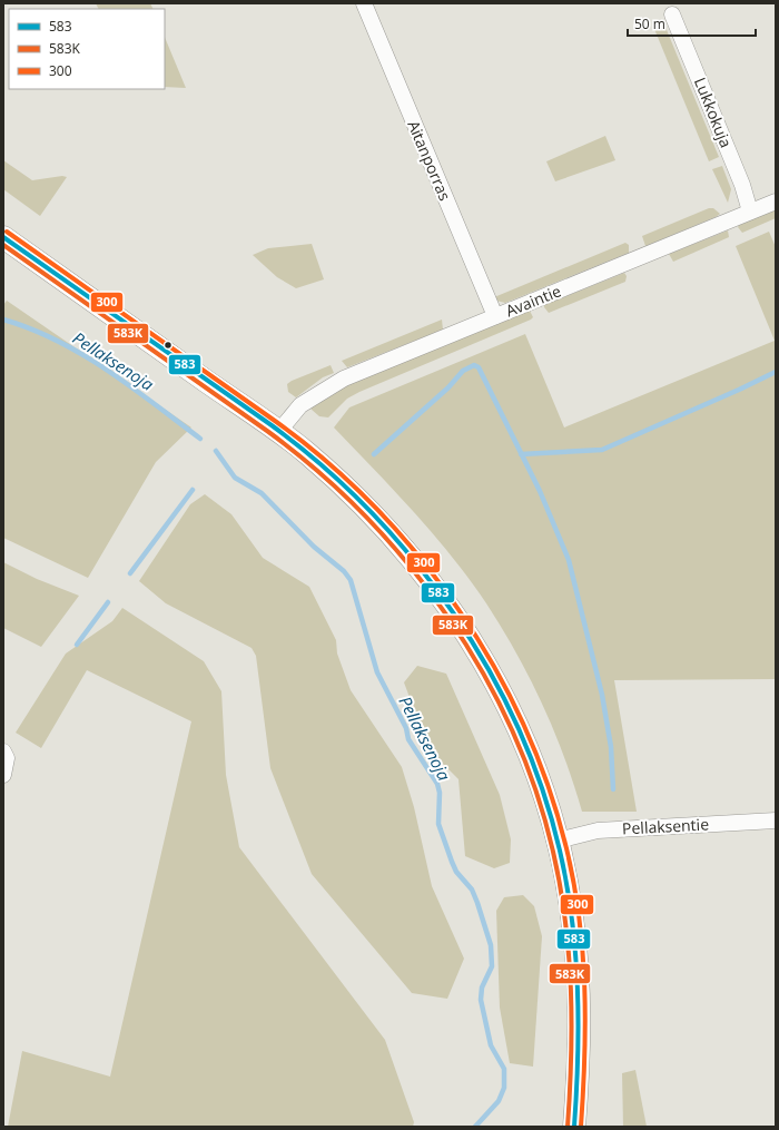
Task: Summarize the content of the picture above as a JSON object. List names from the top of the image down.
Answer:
{
  "streets": {
    "street": [
      "Lukkokuja",
      "Aitanporras",
      "Avaintie",
      "Pellaksentie"
    ]
  },
  "crossings": [
    ["Lukkokuja", "Avaintie"],
    ["Aitanporras", "Avaintie"]
  ],
  "water": ["Pellaksenoja"],
  "lines": ["transit line 300", "transit line 583", "transit line 583K"],
  "legend": ["583", "583K", "300"],
  "scale_bar": "50 m"
}
